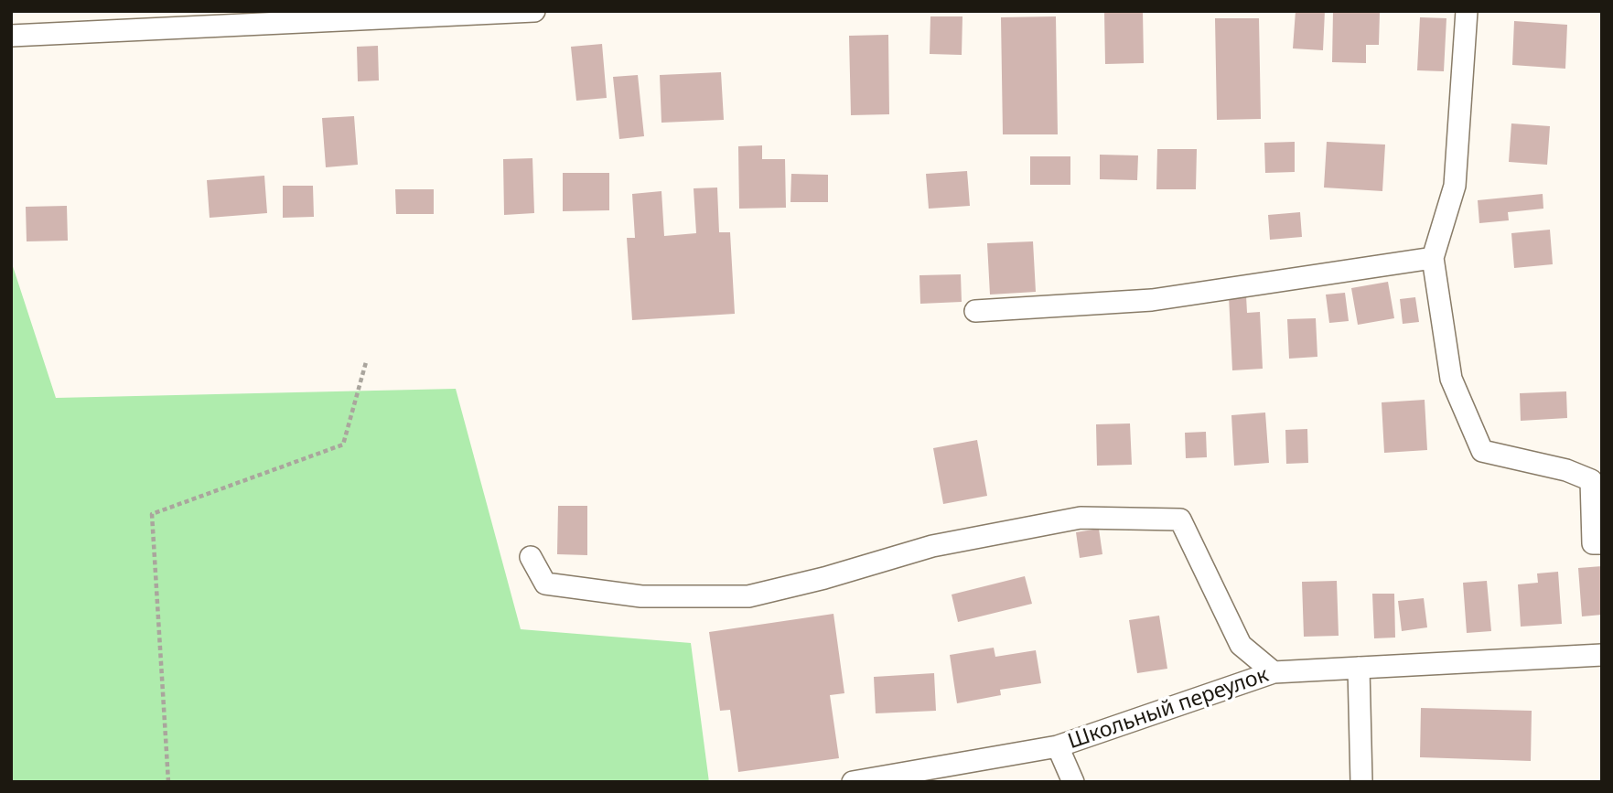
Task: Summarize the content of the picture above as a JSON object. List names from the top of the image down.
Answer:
{
  "streets": {
    "street": ["Школьный переулок"]
  }
}
